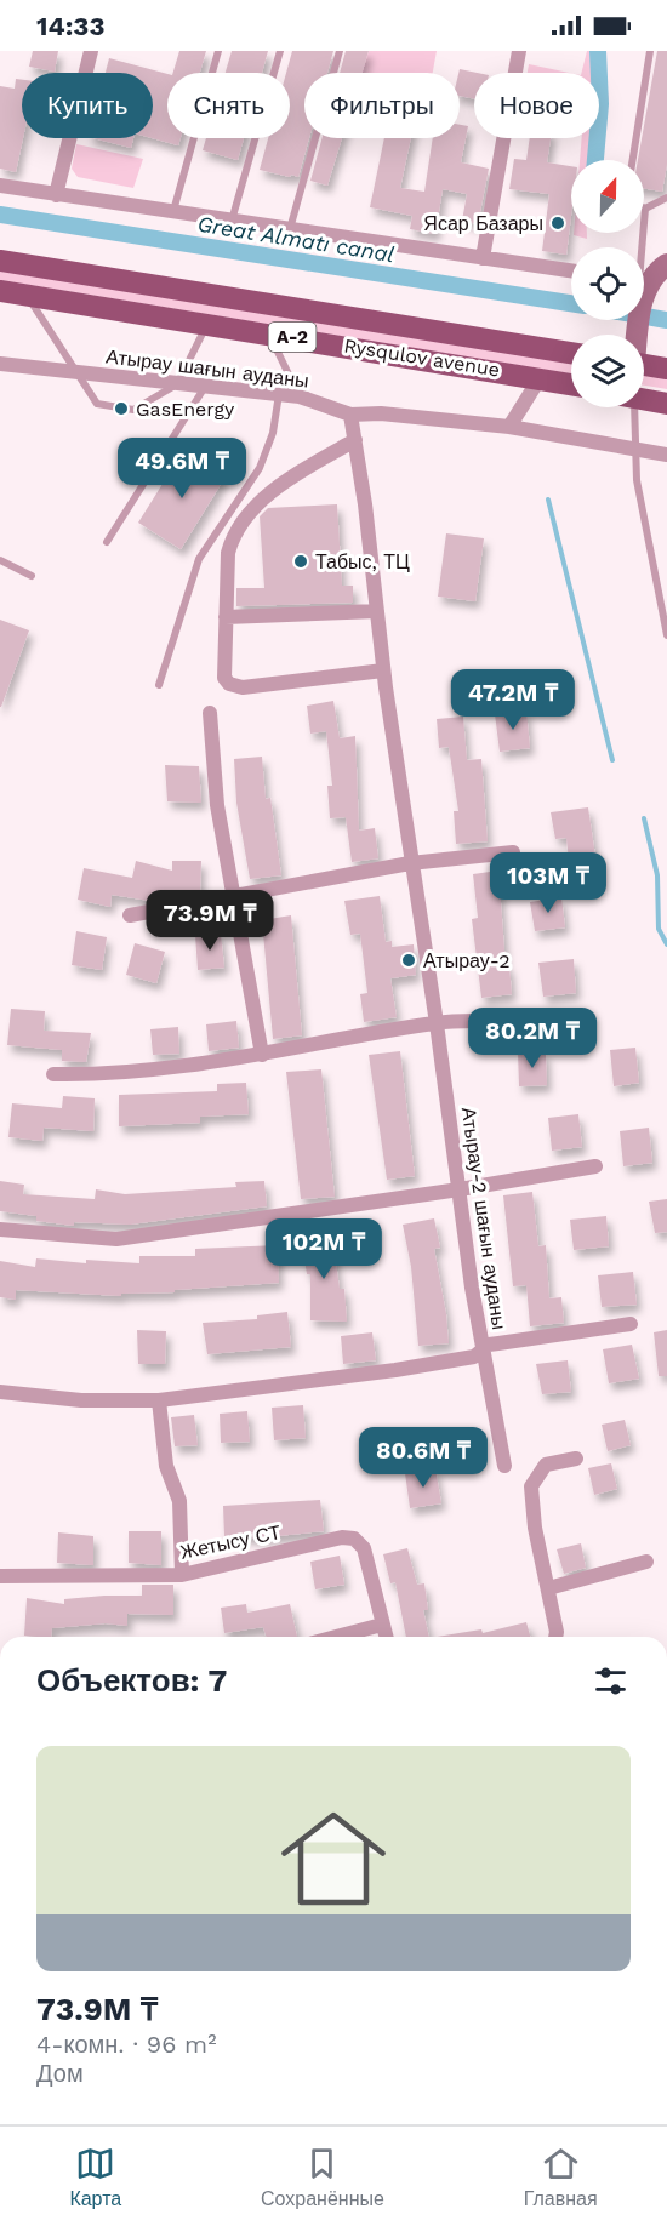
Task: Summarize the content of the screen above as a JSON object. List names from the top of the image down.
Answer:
{
  "streets": {
    "main road": ["A-2", "Rysqulov avenue"],
    "street": ["Атырау шағын ауданы", "Атырау-2 шағын ауданы", "Жетысу СТ"]
  },
  "crossings": [
    ["Атырау шағын ауданы", "Атырау-2 шағын ауданы"]
  ],
  "water": ["Great Almatı canal"],
  "places": [
    "Ясар Базары",
    "GasEnergy",
    "Табыс, ТЦ",
    "Атырау-2"
  ],
  "north": "top",
  "page": {
    "status": "14:33",
    "chip": [
      "Купить",
      "Снять",
      "Фильтры",
      "Новое"
    ],
    "price": [
      "49.6M ₸",
      "47.2M ₸",
      "103M ₸",
      "73.9M ₸",
      "80.2M ₸",
      "102M ₸",
      "80.6M ₸"
    ],
    "heading": "Объектов: 7",
    "list": [
      {
        "name": "73.9M ₸",
        "note": "4-комн. · 96 m² · Дом"
      }
    ],
    "tabs": ["Карта", "Сохранённые", "Главная"]
  }
}
